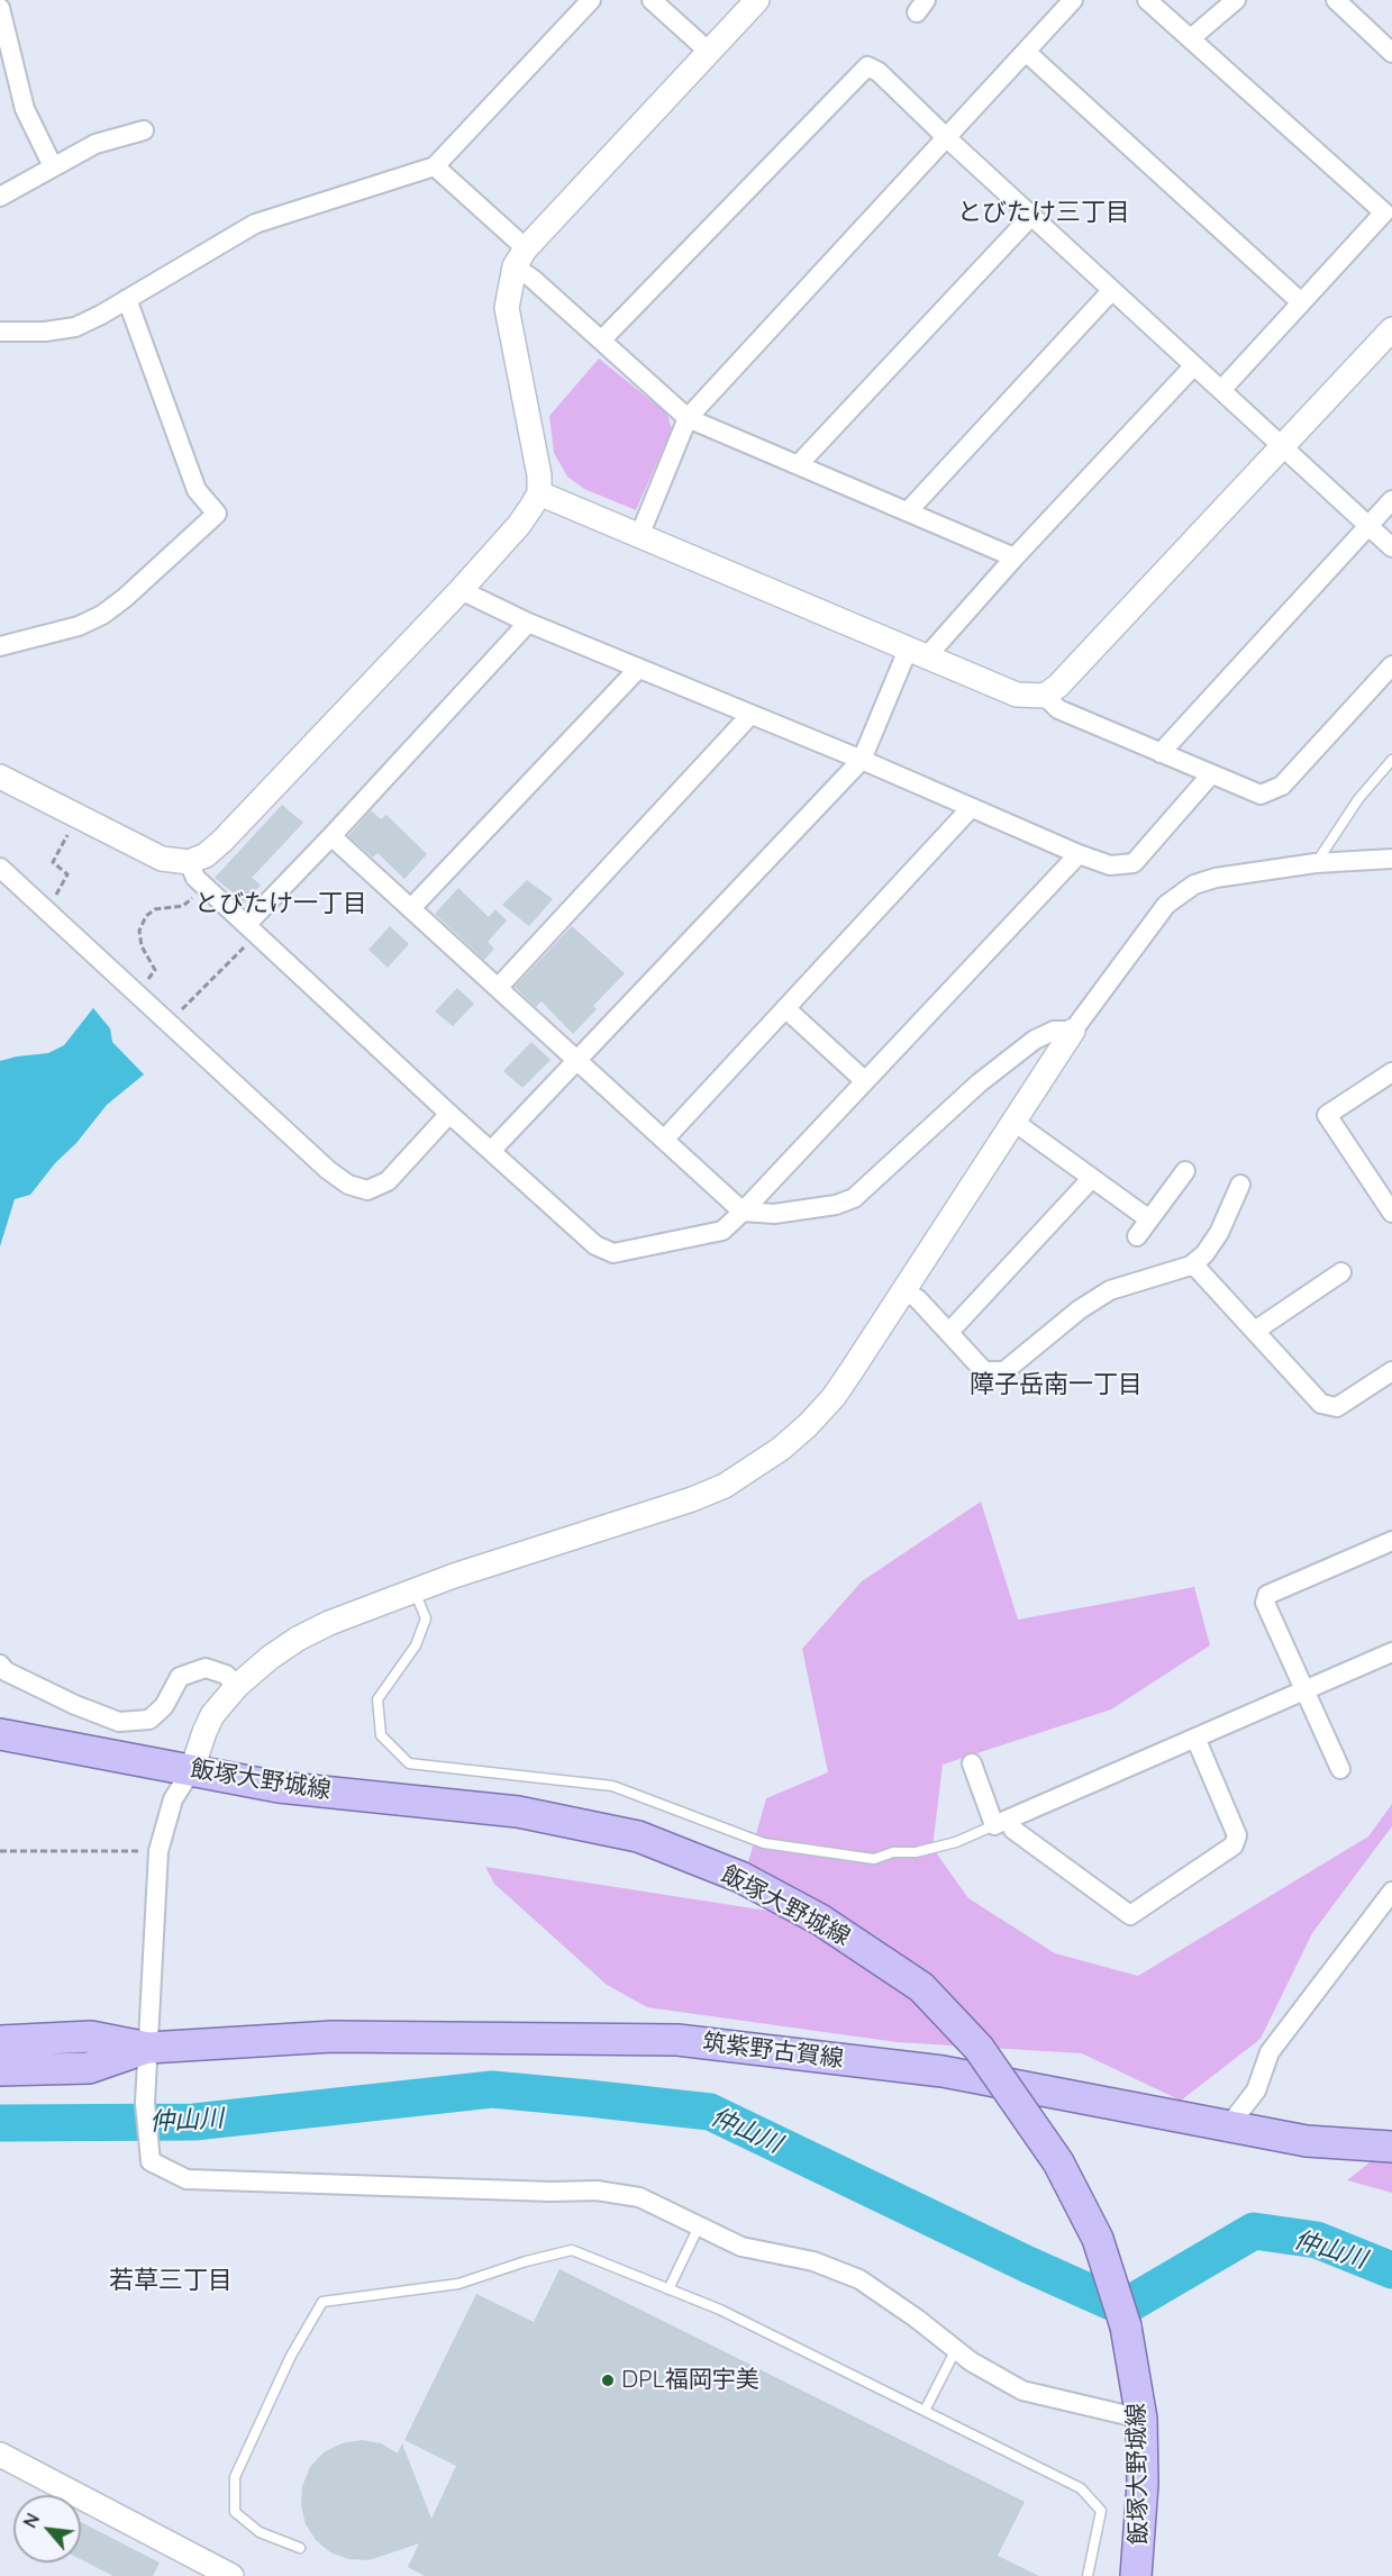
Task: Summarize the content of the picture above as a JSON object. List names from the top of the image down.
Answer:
{
  "streets": {
    "main road": ["飯塚大野城線", "筑紫野古賀線"]
  },
  "districts": [
    "とびたけ三丁目",
    "とびたけ一丁目",
    "障子岳南一丁目",
    "若草三丁目"
  ],
  "water": ["仲山川"],
  "places": ["DPL福岡宇美"],
  "north": "top left"
}
